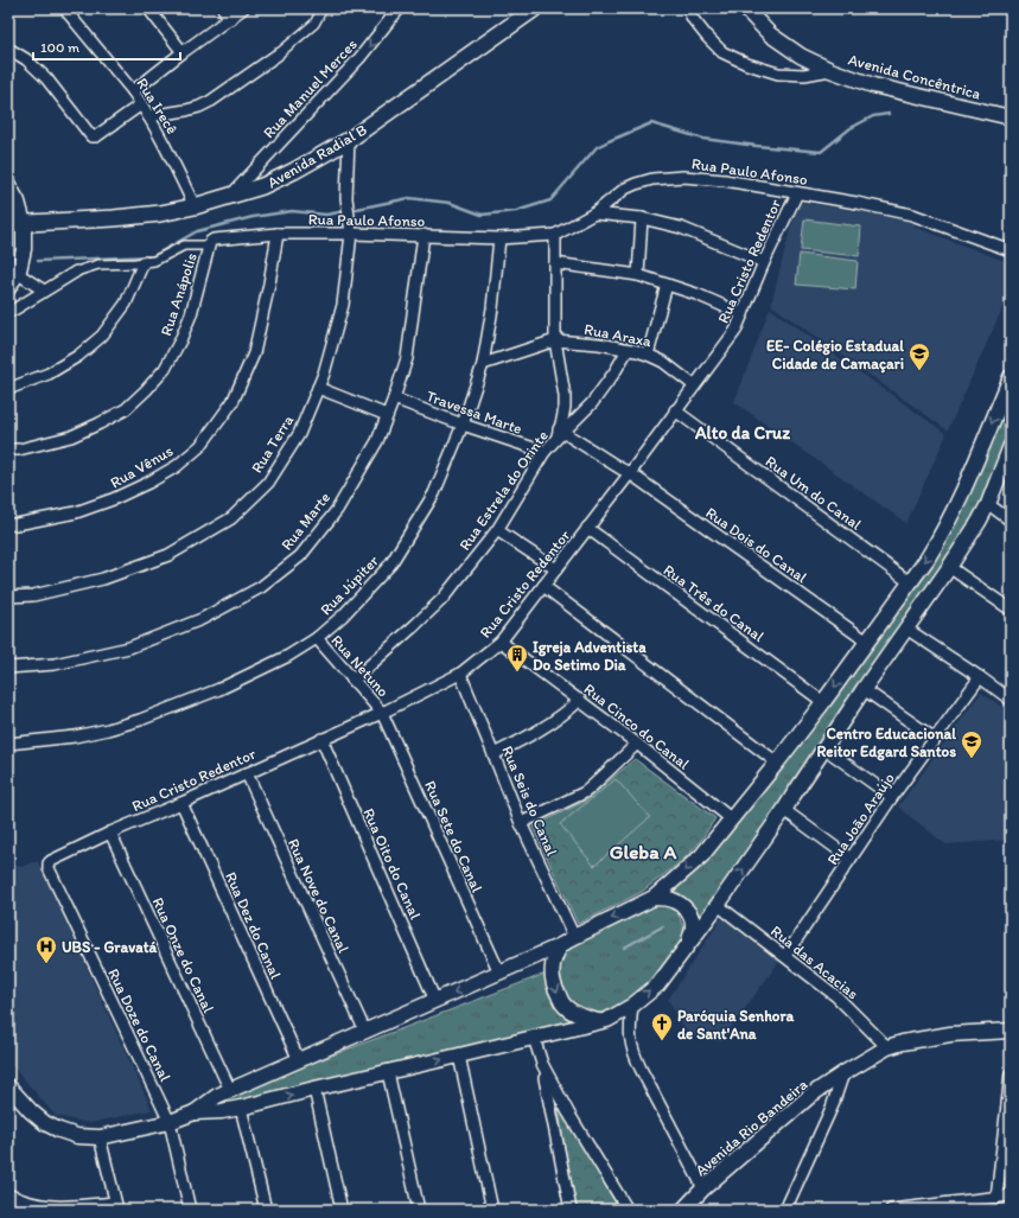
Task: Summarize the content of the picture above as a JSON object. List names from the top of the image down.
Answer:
{
  "streets": {
    "main road": ["Avenida Radial B"],
    "street": [
      "Avenida Concêntrica",
      "Rua Manuel Merces",
      "Rua Irecê",
      "Rua Paulo Afonso",
      "Rua Cristo Redentor",
      "Rua Anápolis",
      "Rua Araxa",
      "Travessa Marte",
      "Rua Terra",
      "Rua Vênus",
      "Rua Estrela do Orinte",
      "Rua Um do Canal",
      "Rua Marte",
      "Rua Dois do Canal",
      "Rua Júpiter",
      "Rua Três do Canal",
      "Rua Netuno",
      "Rua Cinco do Canal",
      "Rua Seis do Canal",
      "Rua João Araújo",
      "Rua Sete do Canal",
      "Rua Oito do Canal",
      "Rua Nove do Canal",
      "Rua Dez do Canal",
      "Rua Onze do Canal",
      "Rua das Acacias",
      "Rua Doze do Canal",
      "Avenida Rio Bandeira"
    ]
  },
  "crossings": [
    ["Rua Manuel Merces", "Avenida Radial B"],
    ["Rua Irecê", "Avenida Radial B"],
    ["Avenida Radial B", "Rua Terra"],
    ["Rua Paulo Afonso", "Rua Cristo Redentor"],
    ["Rua Paulo Afonso", "Rua Anápolis"],
    ["Rua Paulo Afonso", "Rua Terra"],
    ["Rua Paulo Afonso", "Rua Vênus"],
    ["Rua Paulo Afonso", "Rua Marte"],
    ["Rua Paulo Afonso", "Rua Júpiter"],
    ["Rua Cristo Redentor", "Rua Araxa"],
    ["Rua Cristo Redentor", "Rua Um do Canal"],
    ["Rua Cristo Redentor", "Rua Dois do Canal"],
    ["Rua Cristo Redentor", "Rua Três do Canal"],
    ["Rua Cristo Redentor", "Rua Netuno"],
    ["Rua Cristo Redentor", "Rua Cinco do Canal"],
    ["Rua Cristo Redentor", "Rua Seis do Canal"],
    ["Rua Cristo Redentor", "Rua Sete do Canal"],
    ["Rua Cristo Redentor", "Rua Oito do Canal"],
    ["Rua Cristo Redentor", "Rua Nove do Canal"],
    ["Rua Cristo Redentor", "Rua Dez do Canal"],
    ["Rua Cristo Redentor", "Rua Onze do Canal"],
    ["Rua Cristo Redentor", "Rua Doze do Canal"],
    ["Rua Araxa", "Rua Estrela do Orinte"],
    ["Travessa Marte", "Rua Estrela do Orinte"],
    ["Travessa Marte", "Rua Marte"],
    ["Travessa Marte", "Rua Júpiter"],
    ["Rua Estrela do Orinte", "Rua Dois do Canal"],
    ["Rua Estrela do Orinte", "Rua Netuno"],
    ["Rua Júpiter", "Rua Netuno"],
    ["Rua Netuno", "Rua Sete do Canal"],
    ["Rua João Araújo", "Rua das Acacias"],
    ["Rua das Acacias", "Avenida Rio Bandeira"]
  ],
  "districts": ["Alto da Cruz", "Gleba A"],
  "places": {
    "school or university": ["EE- Colégio Estadual Cidade de Camaçari", "Centro Educacional Reitor Edgard Santos"],
    "building": ["Igreja Adventista Do Setimo Dia"],
    "hospital": ["UBS - Gravatá"],
    "church": ["Paróquia Senhora de Sant'Ana"]
  },
  "scale_bar": "100 m"
}
